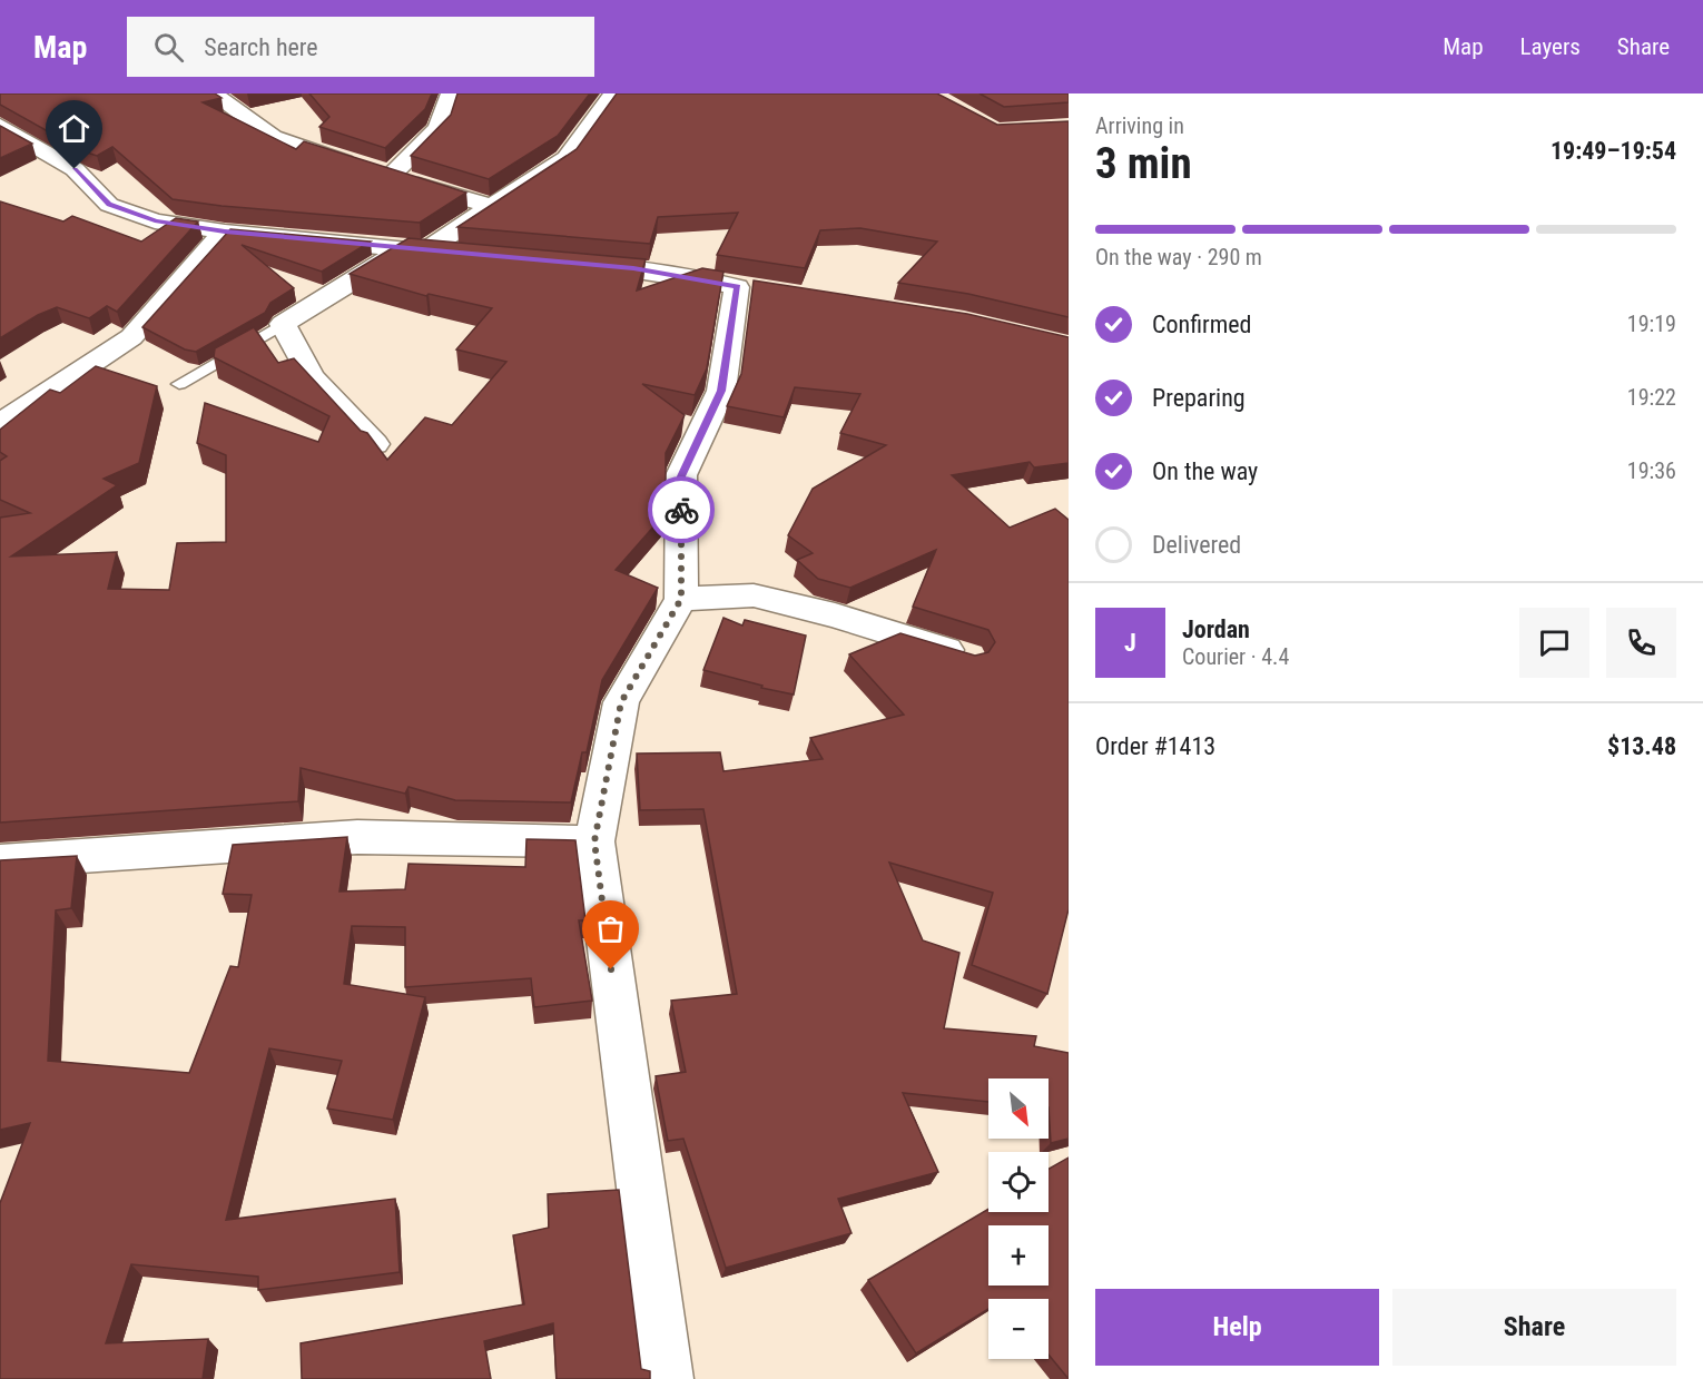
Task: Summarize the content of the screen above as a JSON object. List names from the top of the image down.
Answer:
{
  "north": "bottom right",
  "page": {
    "header": "Map",
    "search": "Search here",
    "nav": ["Map", "Layers", "Share"],
    "heading": ["3 min", "Arriving in", "19:49–19:54"],
    "panel": [
      "Jordan",
      "Courier · 4.4",
      "Order #1413",
      "$13.48"
    ],
    "bar": "On the way · 290 m",
    "list": [
      ["Confirmed", "19:19"],
      ["Preparing", "19:22"],
      ["On the way", "19:36"],
      "Delivered"
    ],
    "round": "J",
    "map_buttons": ["+", "−"],
    "buttons": ["Help", "Share"]
  }
}
